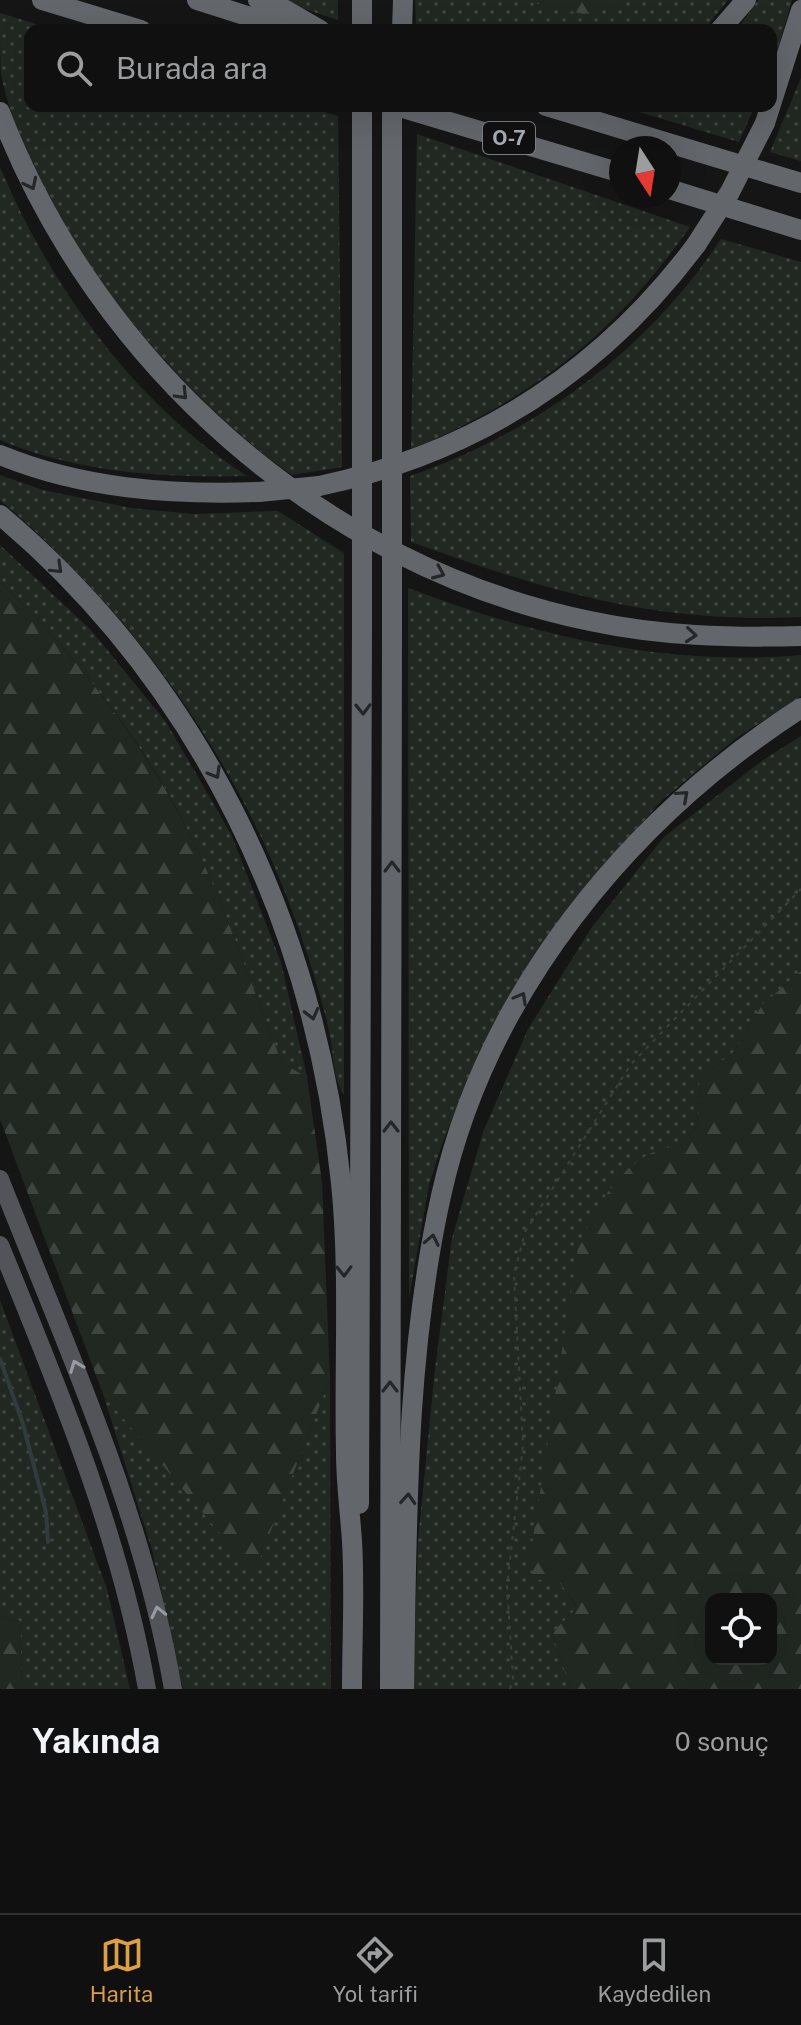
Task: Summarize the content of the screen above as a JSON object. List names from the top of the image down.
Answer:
{
  "streets": {
    "highway": ["O-7"]
  },
  "north": "bottom",
  "page": {
    "search": "Burada ara",
    "heading": ["Yakında", "0 sonuç"],
    "nav": ["Harita", "Yol tarifi", "Kaydedilen"]
  }
}
